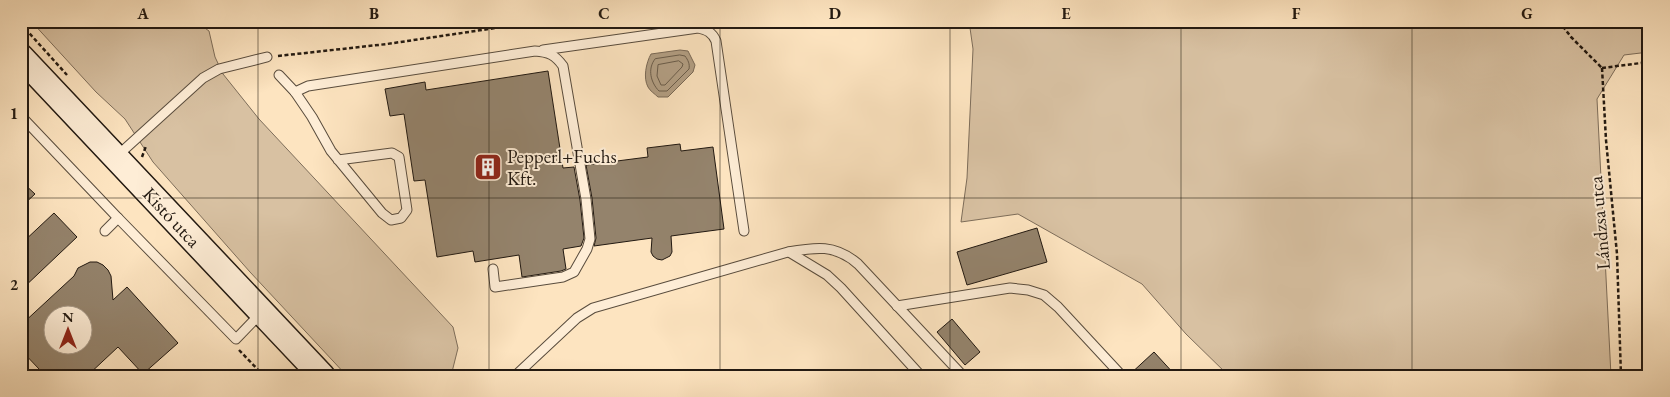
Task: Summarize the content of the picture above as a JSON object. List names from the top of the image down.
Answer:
{
  "streets": {
    "street": ["Kistó utca"],
    "path": ["Lándzsa utca"]
  },
  "places": {
    "building": ["Pepperl+Fuchs Kft."]
  },
  "north": "top",
  "grid": {
    "columns": [
      "A",
      "B",
      "C",
      "D",
      "E",
      "F",
      "G"
    ],
    "rows": ["1", "2"]
  }
}
